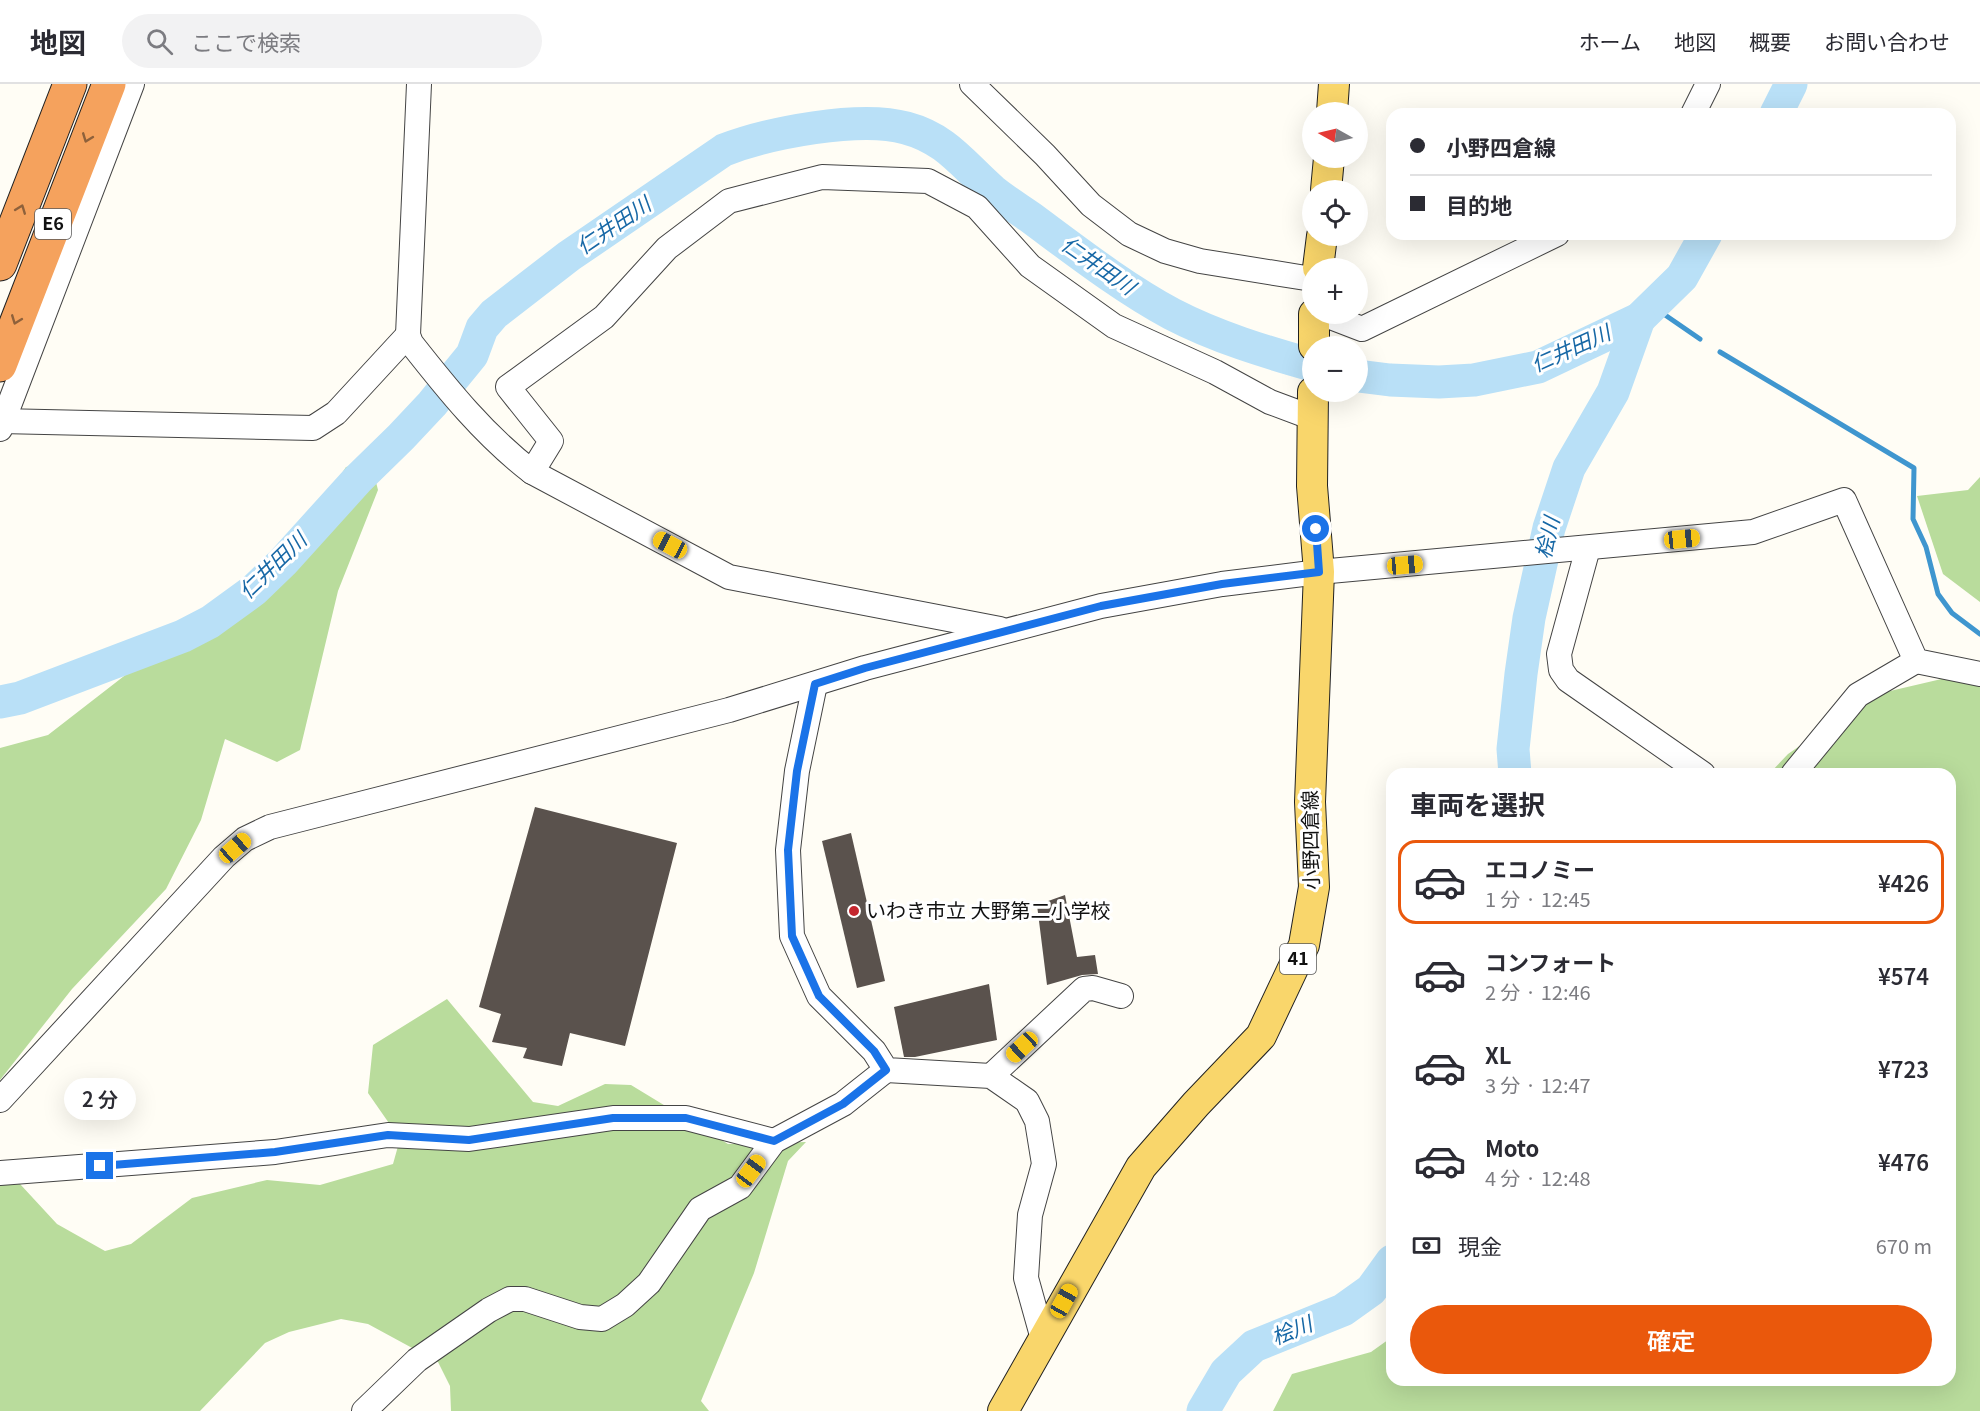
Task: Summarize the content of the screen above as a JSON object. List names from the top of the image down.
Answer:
{
  "streets": {
    "highway": ["E6"],
    "main road": ["小野四倉線", "41"]
  },
  "water": ["仁井田川", "桧川"],
  "places": ["いわき市立 大野第二小学校"],
  "north": "left",
  "page": {
    "header": "地図",
    "search": "ここで検索",
    "nav": [
      "ホーム",
      "地図",
      "概要",
      "お問い合わせ"
    ],
    "map_buttons": ["+", "−"],
    "banner": ["小野四倉線", "目的地"],
    "heading": "車両を選択",
    "list": [
      {
        "name": "エコノミー",
        "note": "1 分 · 12:45",
        "value": "¥426"
      },
      {
        "name": "コンフォート",
        "note": "2 分 · 12:46",
        "value": "¥574"
      },
      {
        "name": "XL",
        "note": "3 分 · 12:47",
        "value": "¥723"
      },
      {
        "name": "Moto",
        "note": "4 分 · 12:48",
        "value": "¥476"
      }
    ],
    "bubble": "2 分",
    "pay": ["現金", "670 m"],
    "buttons": "確定"
  }
}
